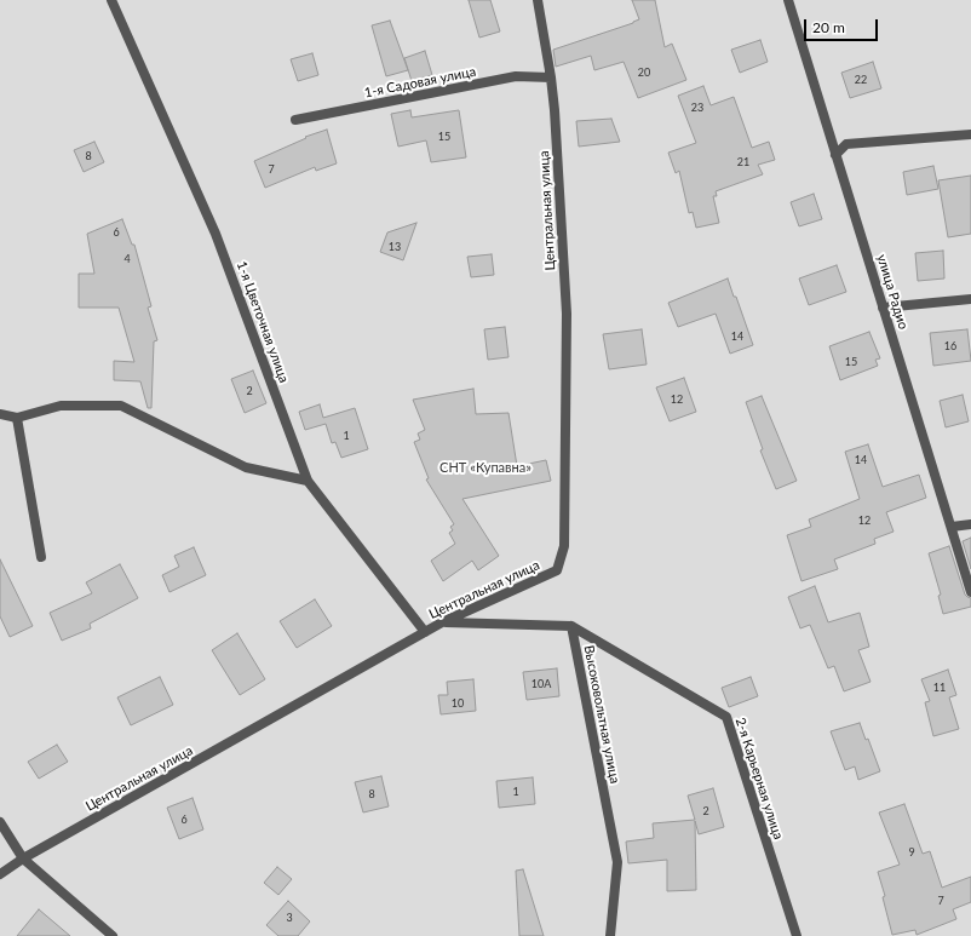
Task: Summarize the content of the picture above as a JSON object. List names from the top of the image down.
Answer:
{
  "streets": {
    "street": [
      "1-я Садовая улица",
      "Центральная улица",
      "улица Радио",
      "1-я Цветочная улица",
      "Высоковольтная улица",
      "2-я Карьерная улица"
    ]
  },
  "crossings": [
    ["1-я Садовая улица", "Центральная улица"],
    ["Центральная улица", "1-я Цветочная улица"],
    ["Высоковольтная улица", "2-я Карьерная улица"]
  ],
  "parks": ["СНТ «Купавна»"],
  "house_numbers": [
    "20",
    "22",
    "23",
    "15",
    "8",
    "21",
    "7",
    "6",
    "13",
    "4",
    "14",
    "16",
    "15",
    "2",
    "12",
    "1",
    "14",
    "12",
    "10А",
    "11",
    "10",
    "1",
    "8",
    "2",
    "6",
    "9",
    "7",
    "3"
  ],
  "scale_bar": "20 m"
}
